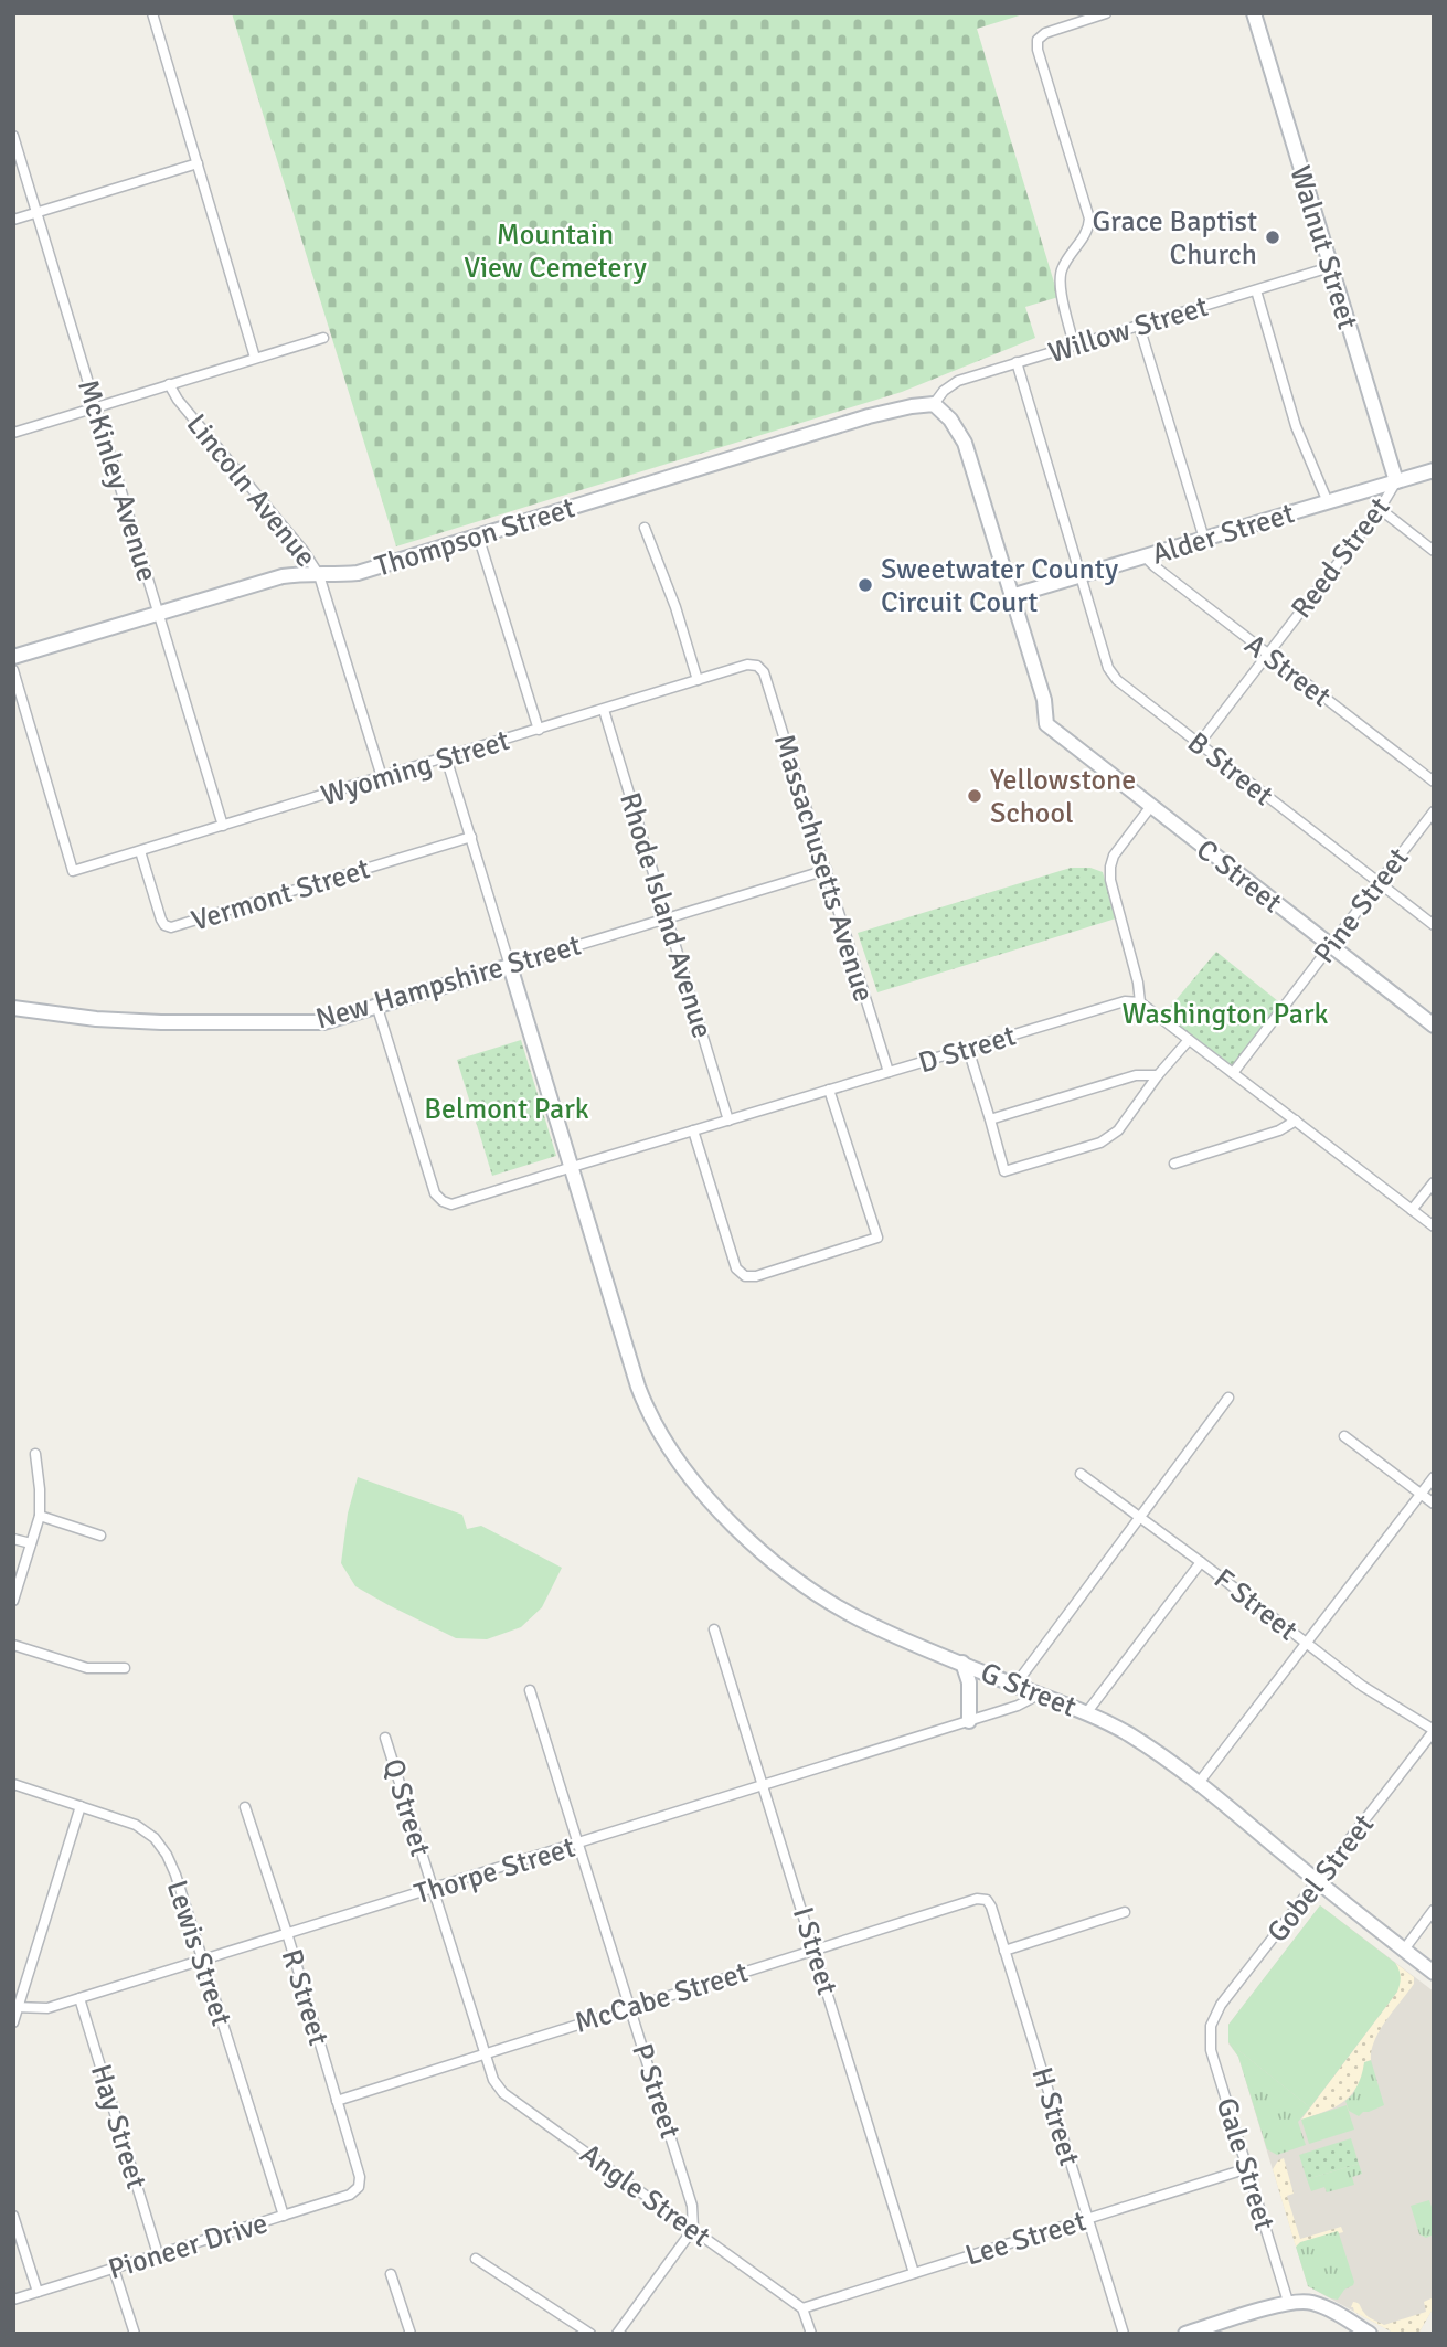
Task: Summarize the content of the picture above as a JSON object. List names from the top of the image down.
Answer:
{
  "streets": {
    "street": [
      "Walnut Street",
      "Willow Street",
      "McKinley Avenue",
      "Lincoln Avenue",
      "Alder Street",
      "Thompson Street",
      "Reed Street",
      "A Street",
      "Wyoming Street",
      "B Street",
      "Massachusetts Avenue",
      "C Street",
      "Vermont Street",
      "Pine Street",
      "Rhode Island Avenue",
      "New Hampshire Street",
      "D Street",
      "F Street",
      "G Street",
      "Q Street",
      "Thorpe Street",
      "Gobel Street",
      "I Street",
      "Lewis Street",
      "R Street",
      "McCabe Street",
      "P Street",
      "H Street",
      "Hay Street",
      "Gale Street",
      "Angle Street",
      "Lee Street",
      "Pioneer Drive"
    ]
  },
  "crossings": [
    ["Walnut Street", "Willow Street"],
    ["Walnut Street", "Alder Street"],
    ["Walnut Street", "Reed Street"],
    ["Willow Street", "Thompson Street"],
    ["Willow Street", "B Street"],
    ["McKinley Avenue", "Thompson Street"],
    ["McKinley Avenue", "Wyoming Street"],
    ["Lincoln Avenue", "Thompson Street"],
    ["Lincoln Avenue", "Wyoming Street"],
    ["Alder Street", "Reed Street"],
    ["Alder Street", "A Street"],
    ["Alder Street", "B Street"],
    ["Alder Street", "C Street"],
    ["Reed Street", "A Street"],
    ["Reed Street", "B Street"],
    ["Wyoming Street", "Massachusetts Avenue"],
    ["Wyoming Street", "Vermont Street"],
    ["Wyoming Street", "Rhode Island Avenue"],
    ["B Street", "Pine Street"],
    ["Massachusetts Avenue", "New Hampshire Street"],
    ["Massachusetts Avenue", "D Street"],
    ["C Street", "Pine Street"],
    ["Rhode Island Avenue", "New Hampshire Street"],
    ["Rhode Island Avenue", "D Street"],
    ["New Hampshire Street", "D Street"],
    ["New Hampshire Street", "G Street"],
    ["D Street", "G Street"],
    ["F Street", "Gobel Street"],
    ["G Street", "Thorpe Street"],
    ["G Street", "Gobel Street"],
    ["Q Street", "Thorpe Street"],
    ["Q Street", "McCabe Street"],
    ["Q Street", "Angle Street"],
    ["Thorpe Street", "I Street"],
    ["Thorpe Street", "Lewis Street"],
    ["Thorpe Street", "R Street"],
    ["Thorpe Street", "P Street"],
    ["Thorpe Street", "Hay Street"],
    ["Gobel Street", "Gale Street"],
    ["I Street", "McCabe Street"],
    ["I Street", "Lee Street"],
    ["Lewis Street", "Pioneer Drive"],
    ["R Street", "McCabe Street"],
    ["R Street", "Pioneer Drive"],
    ["McCabe Street", "P Street"],
    ["McCabe Street", "H Street"],
    ["McCabe Street", "Angle Street"],
    ["P Street", "Angle Street"],
    ["H Street", "Lee Street"],
    ["Hay Street", "Pioneer Drive"],
    ["Gale Street", "Lee Street"],
    ["Angle Street", "Lee Street"]
  ],
  "parks": ["Mountain View Cemetery", "Washington Park", "Belmont Park"],
  "places": ["Grace Baptist Church", "Sweetwater County Circuit Court", "Yellowstone School"]
}
